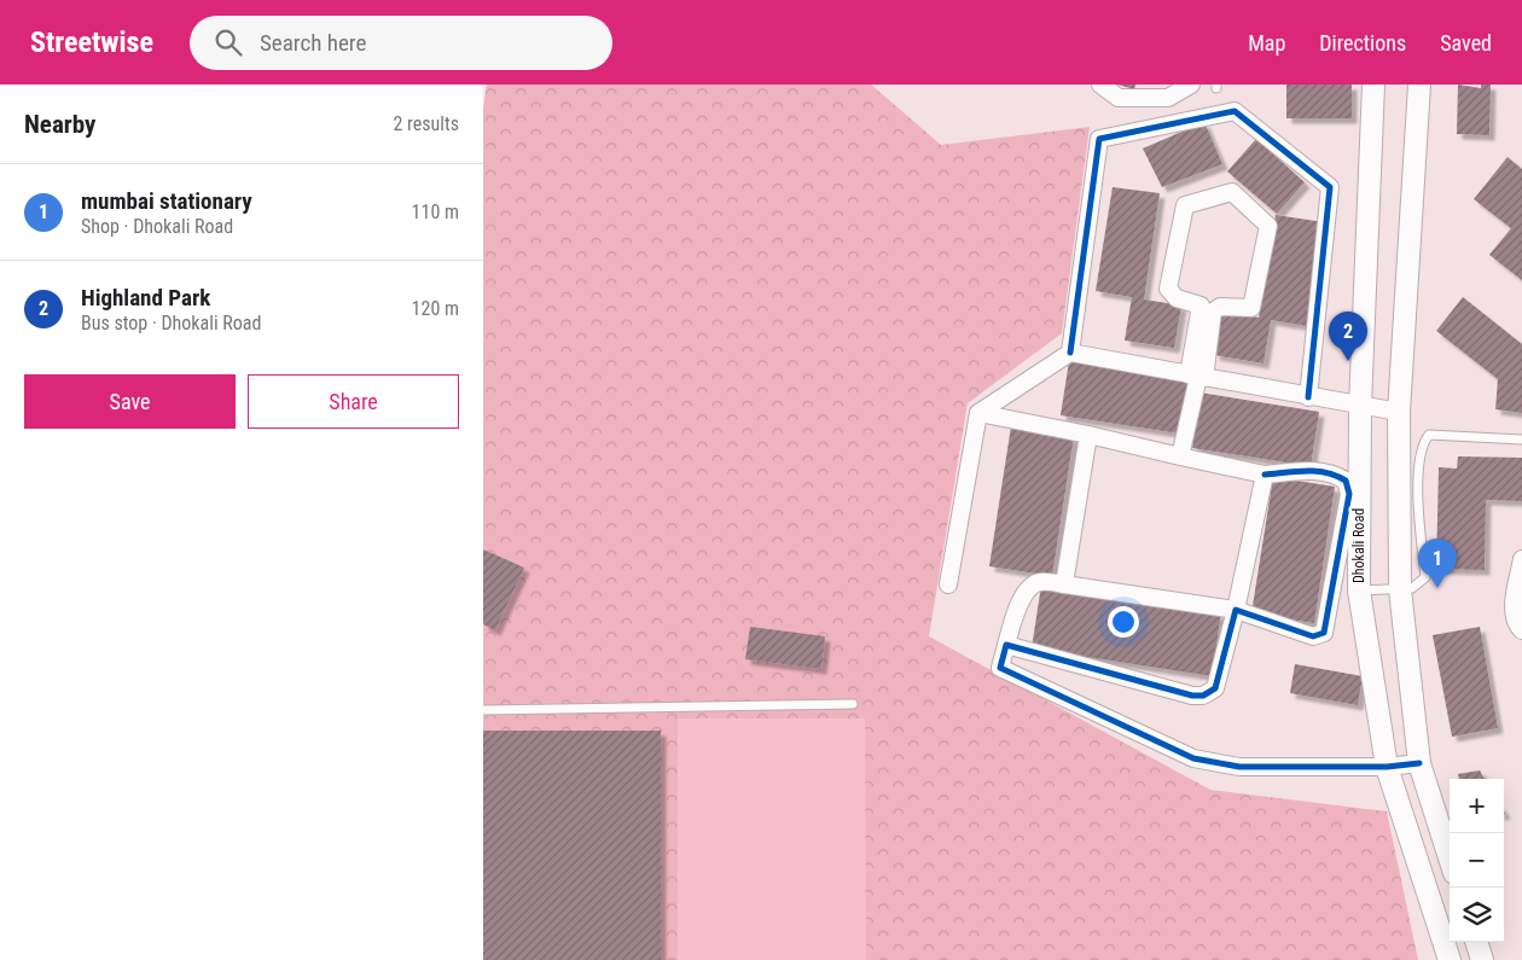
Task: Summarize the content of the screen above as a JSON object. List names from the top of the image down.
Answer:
{
  "streets": {
    "street": ["Dhokali Road"]
  },
  "page": {
    "header": "Streetwise",
    "search": "Search here",
    "nav": ["Map", "Directions", "Saved"],
    "heading": ["Nearby", "2 results"],
    "list": [
      {
        "mark": "1",
        "name": "mumbai stationary",
        "note": "Shop · Dhokali Road",
        "value": "110 m"
      },
      {
        "mark": "2",
        "name": "Highland Park",
        "note": "Bus stop · Dhokali Road",
        "value": "120 m"
      }
    ],
    "pins": ["2", "1"],
    "buttons": ["Save", "Share"],
    "map_buttons": ["+", "−"]
  }
}
